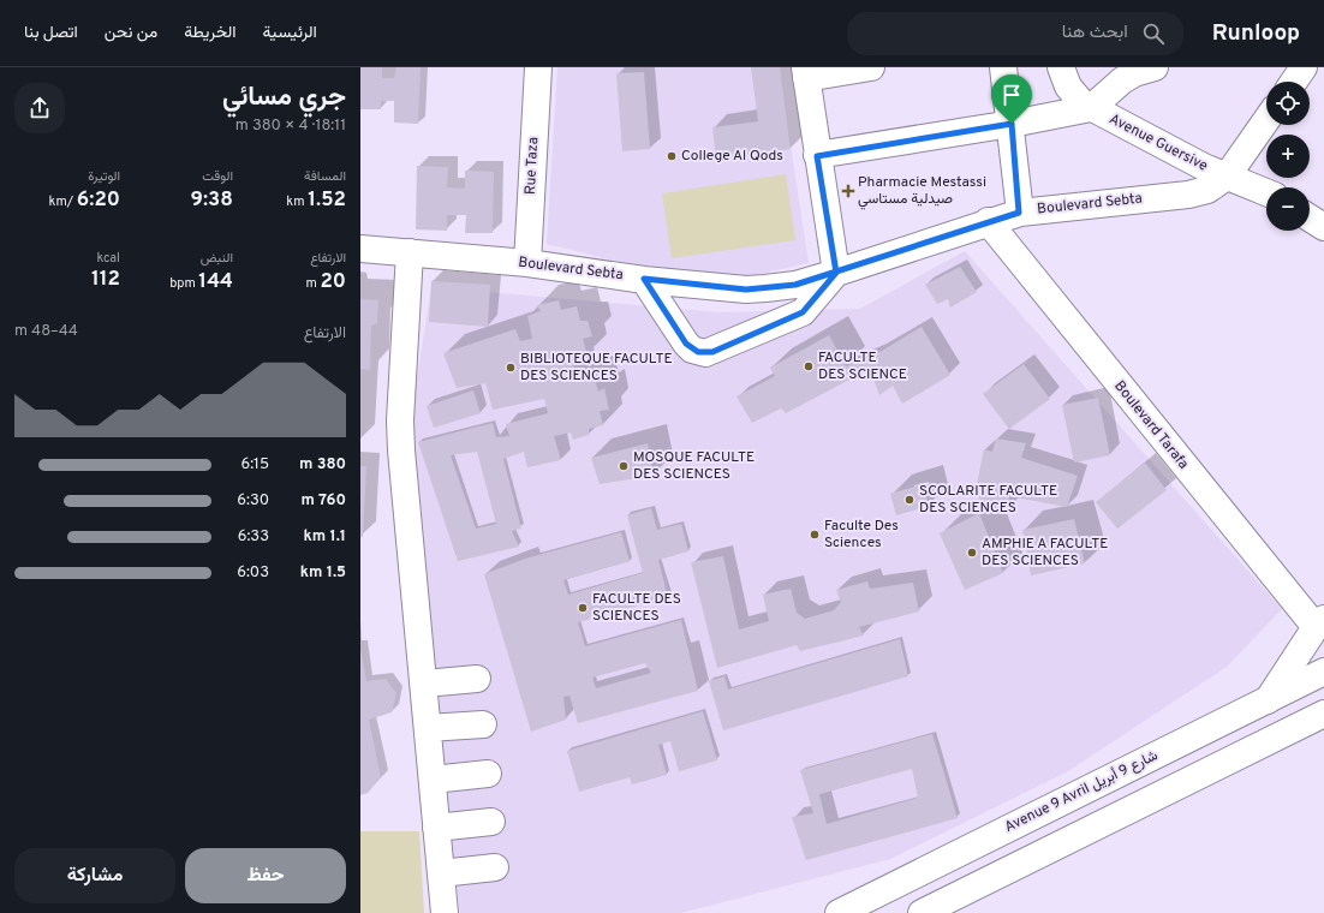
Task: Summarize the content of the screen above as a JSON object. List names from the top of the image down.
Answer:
{
  "streets": {
    "main road": [
      "Avenue Guersive",
      "Rue Taza",
      "Boulevard Sebta",
      "Boulevard Tarafa",
      "Avenue 9 Avril شارع 9 أبريل"
    ]
  },
  "crossings": [
    ["Avenue Guersive", "Boulevard Sebta"],
    ["Rue Taza", "Boulevard Sebta"],
    ["Boulevard Sebta", "Boulevard Tarafa"]
  ],
  "places": {
    "other": [
      "College Al Qods",
      "FACULTE DES SCIENCE",
      "BIBLIOTEQUE FACULTE DES SCIENCES",
      "MOSQUE FACULTE DES SCIENCES",
      "SCOLARITE FACULTE DES SCIENCES",
      "Faculte Des Sciences",
      "AMPHIE A FACULTE DES SCIENCES",
      "FACULTE DES SCIENCES"
    ],
    "health": ["Pharmacie Mestassi صيدلية مستاسي"]
  },
  "page": {
    "header": "Runloop",
    "search": "ابحث هنا",
    "nav": [
      "الرئيسية",
      "الخريطة",
      "من نحن",
      "اتصل بنا"
    ],
    "heading": ["جري مسائي", "18:11 · 4 × 380 m"],
    "map_buttons": ["+", "−"],
    "stats": [
      ["المسافة", "1.52 km"],
      ["الوقت", "9:38"],
      ["الوتيرة", "6:20 /km"],
      ["الارتفاع", "20 m"],
      ["النبض", "144 bpm"],
      ["kcal", "112"]
    ],
    "chart": ["الارتفاع", "44–48 m"],
    "list": [
      {
        "name": "380 m",
        "note": "6:15"
      },
      {
        "name": "760 m",
        "note": "6:30"
      },
      {
        "name": "1.1 km",
        "note": "6:33"
      },
      {
        "name": "1.5 km",
        "note": "6:03"
      }
    ],
    "buttons": ["حفظ", "مشاركة"]
  }
}
